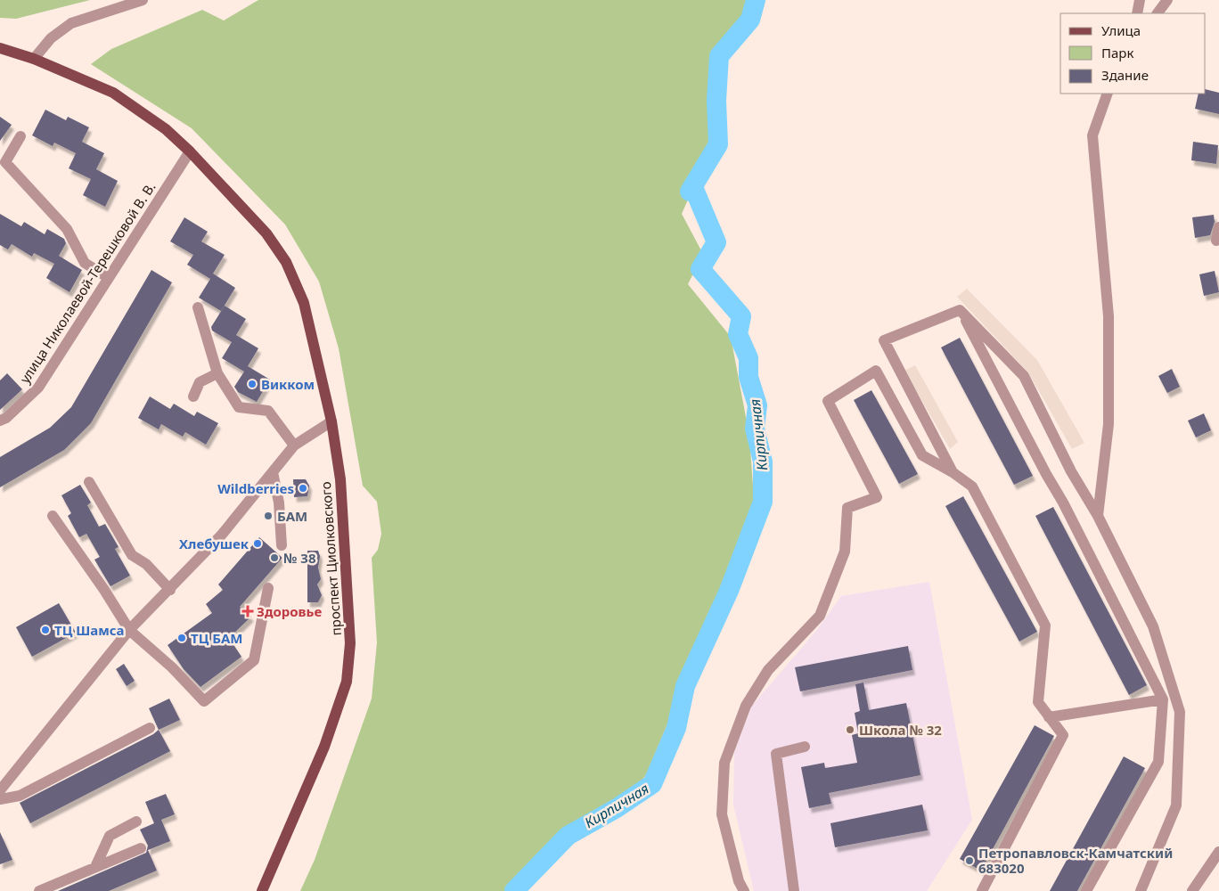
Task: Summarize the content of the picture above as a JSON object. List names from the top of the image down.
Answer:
{
  "streets": {
    "main road": ["проспект Циолковского"],
    "street": ["улица Николаевой-Терешковой В. В."]
  },
  "crossings": [
    ["улица Николаевой-Терешковой В. В.", "проспект Циолковского"]
  ],
  "water": ["Кирпичная"],
  "places": {
    "other": [
      "Викком",
      "Wildberries",
      "БАМ",
      "Хлебушек",
      "№ 38",
      "ТЦ Шамса",
      "ТЦ БАМ",
      "Школа № 32",
      "Петропавловск-Камчатский 683020"
    ],
    "health": ["Здоровье"]
  },
  "legend": ["Улица", "Парк", "Здание"]
}
